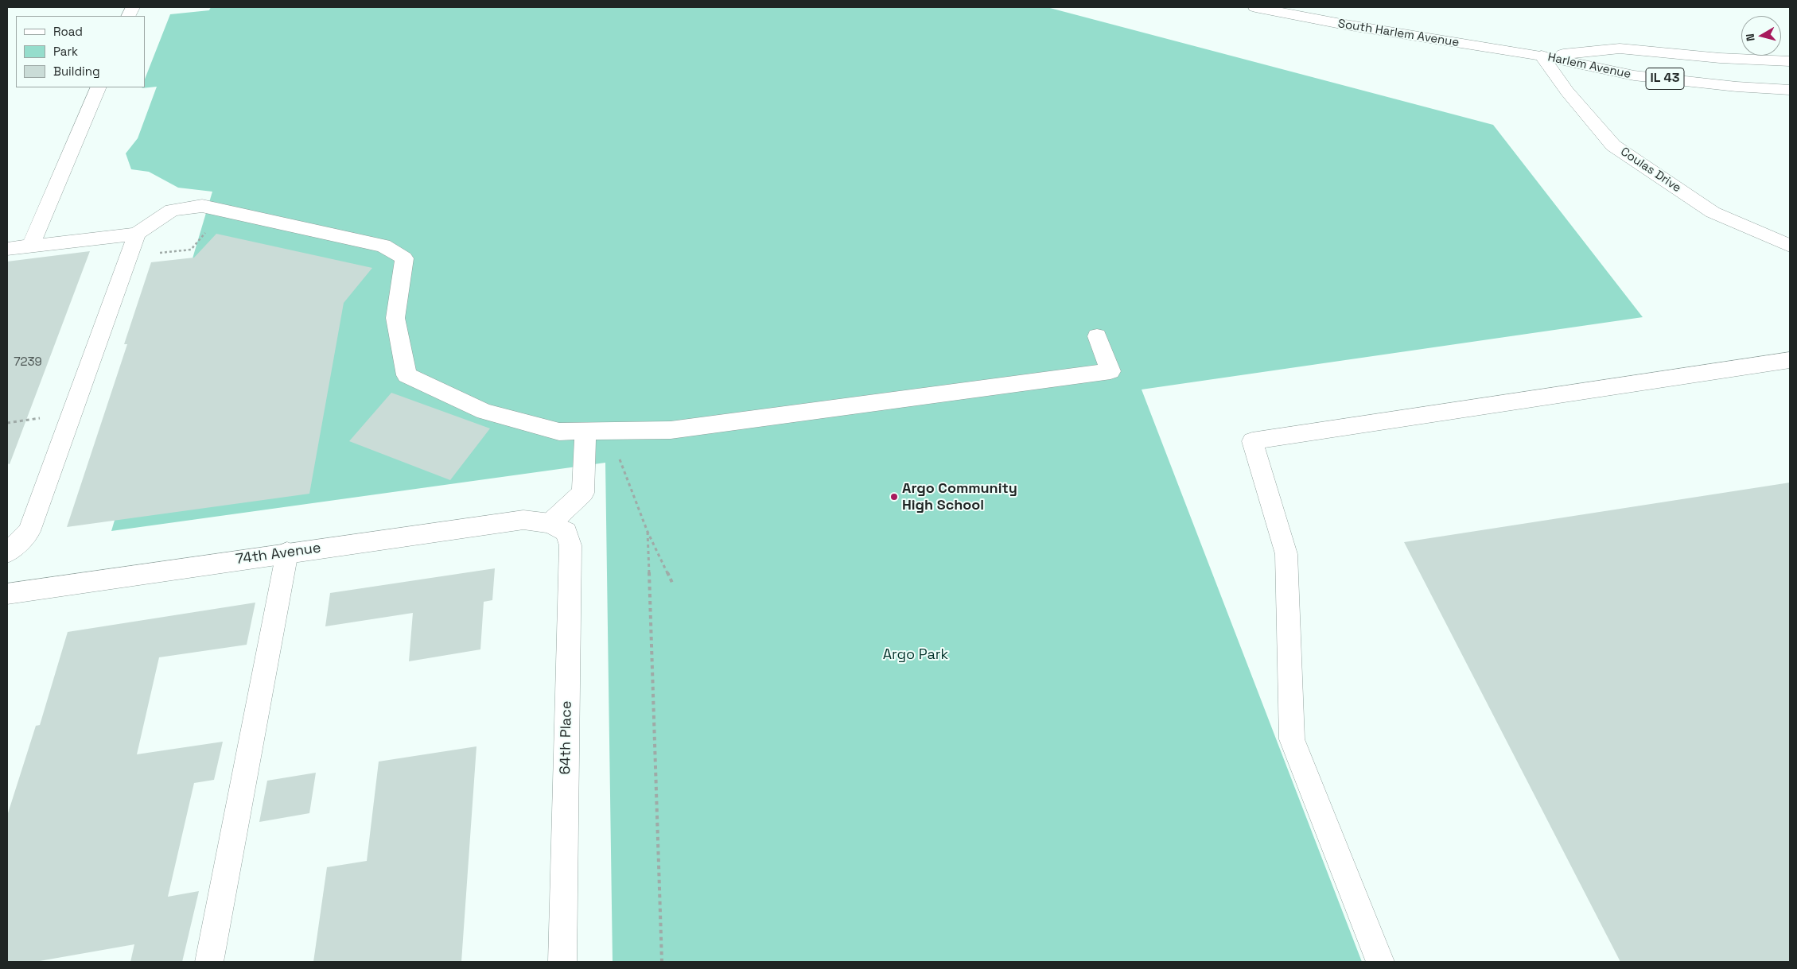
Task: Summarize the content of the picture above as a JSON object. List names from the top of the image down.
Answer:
{
  "streets": {
    "main road": [
      "South Harlem Avenue",
      "Harlem Avenue",
      "IL 43",
      "Coulas Drive",
      "74th Avenue",
      "64th Place"
    ]
  },
  "crossings": [
    ["South Harlem Avenue", "Harlem Avenue"],
    ["South Harlem Avenue", "Coulas Drive"],
    ["Harlem Avenue", "Coulas Drive"],
    ["74th Avenue", "64th Place"]
  ],
  "parks": ["Argo Park"],
  "places": ["Argo Community High School"],
  "house_numbers": ["7239"],
  "legend": ["Road", "Park", "Building"],
  "north": "left"
}
